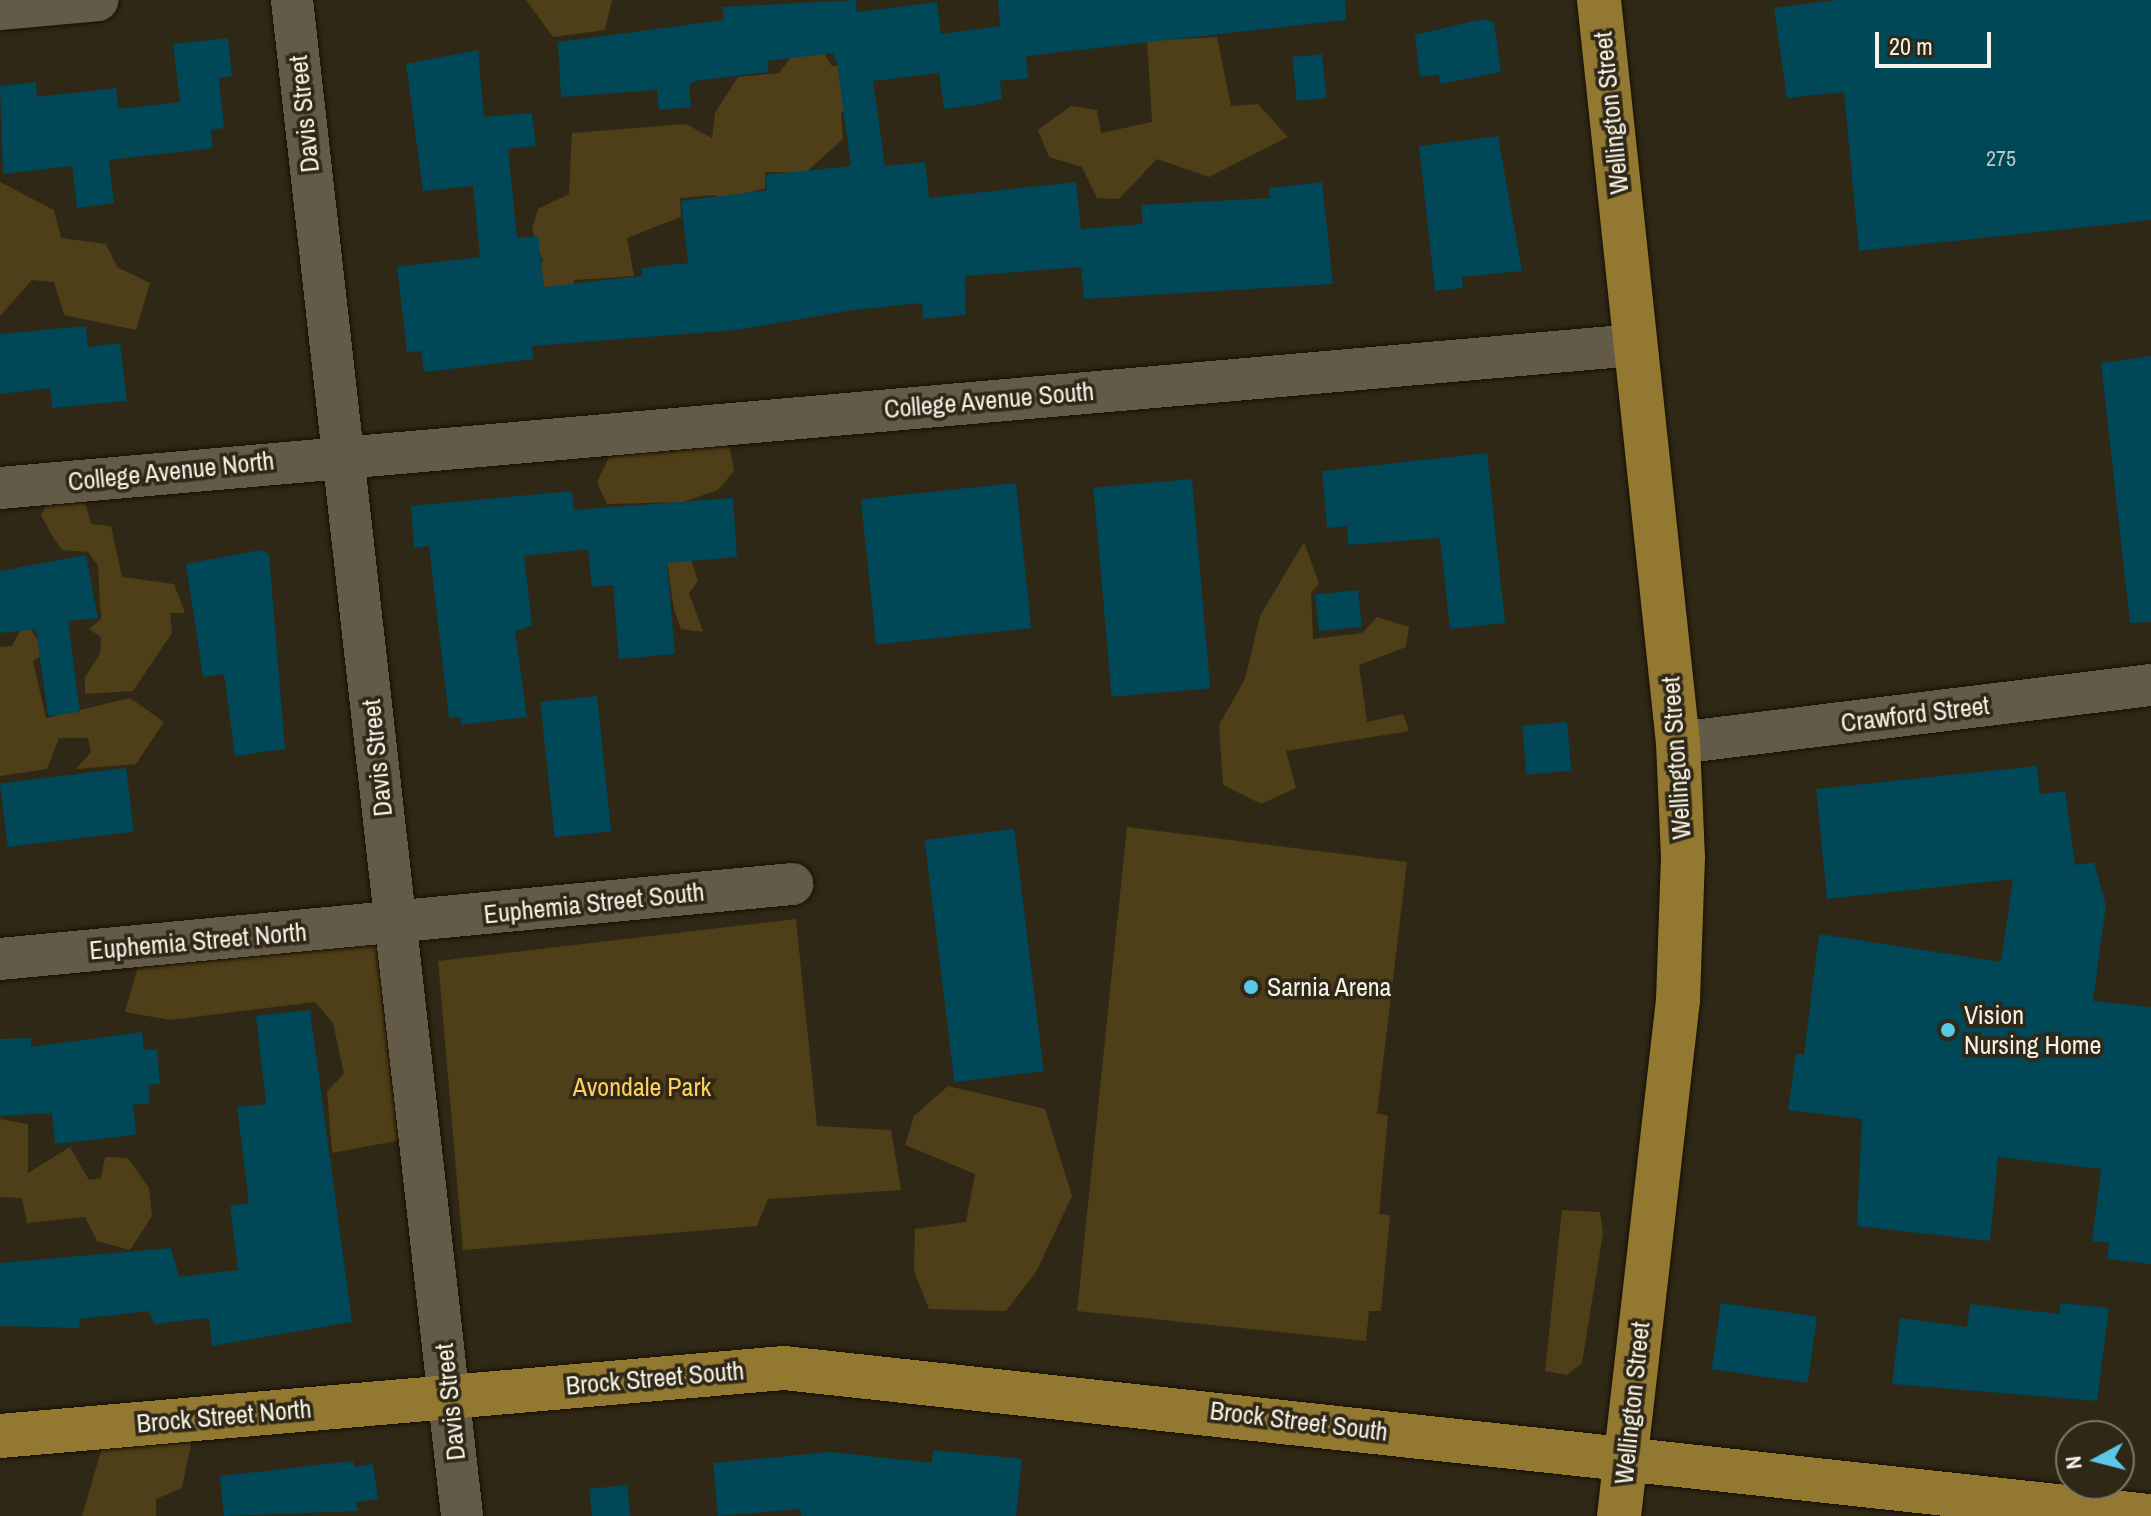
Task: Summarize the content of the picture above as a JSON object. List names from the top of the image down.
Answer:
{
  "streets": {
    "main road": ["Wellington Street", "Brock Street South", "Brock Street North"],
    "street": [
      "Davis Street",
      "College Avenue South",
      "College Avenue North",
      "Crawford Street",
      "Euphemia Street South",
      "Euphemia Street North"
    ]
  },
  "crossings": [
    ["Wellington Street", "College Avenue South"],
    ["Wellington Street", "Crawford Street"],
    ["Wellington Street", "Brock Street South"],
    ["Davis Street", "College Avenue South"],
    ["Davis Street", "College Avenue North"],
    ["Davis Street", "Euphemia Street South"],
    ["Davis Street", "Euphemia Street North"],
    ["Davis Street", "Brock Street South"],
    ["Davis Street", "Brock Street North"],
    ["College Avenue South", "College Avenue North"],
    ["Euphemia Street South", "Euphemia Street North"],
    ["Brock Street South", "Brock Street North"]
  ],
  "parks": ["Avondale Park"],
  "places": ["Sarnia Arena", "Vision Nursing Home"],
  "house_numbers": ["275"],
  "scale_bar": "20 m",
  "north": "left"
}
